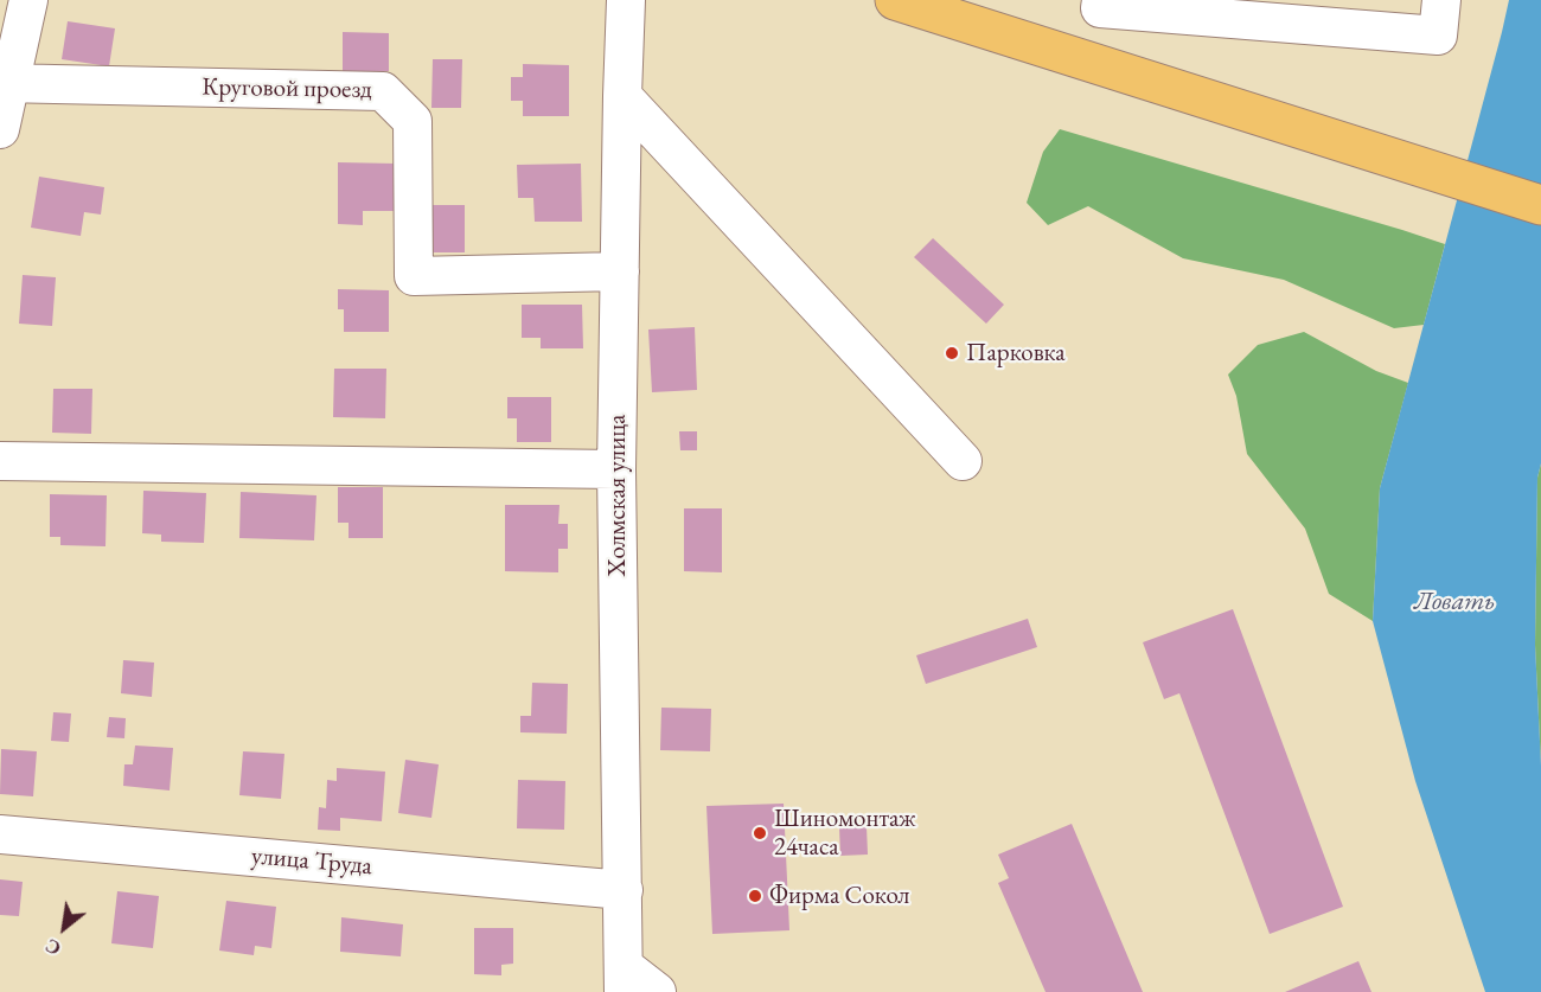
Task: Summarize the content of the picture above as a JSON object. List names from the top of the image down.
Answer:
{
  "streets": {
    "street": ["Круговой проезд", "Холмская улица", "улица Труда"]
  },
  "crossings": [
    ["Круговой проезд", "Холмская улица"],
    ["Холмская улица", "улица Труда"]
  ],
  "water": ["Ловать"],
  "places": ["Парковка", "Шиномонтаж 24часа", "Фирма Сокол"],
  "north": "bottom left"
}
